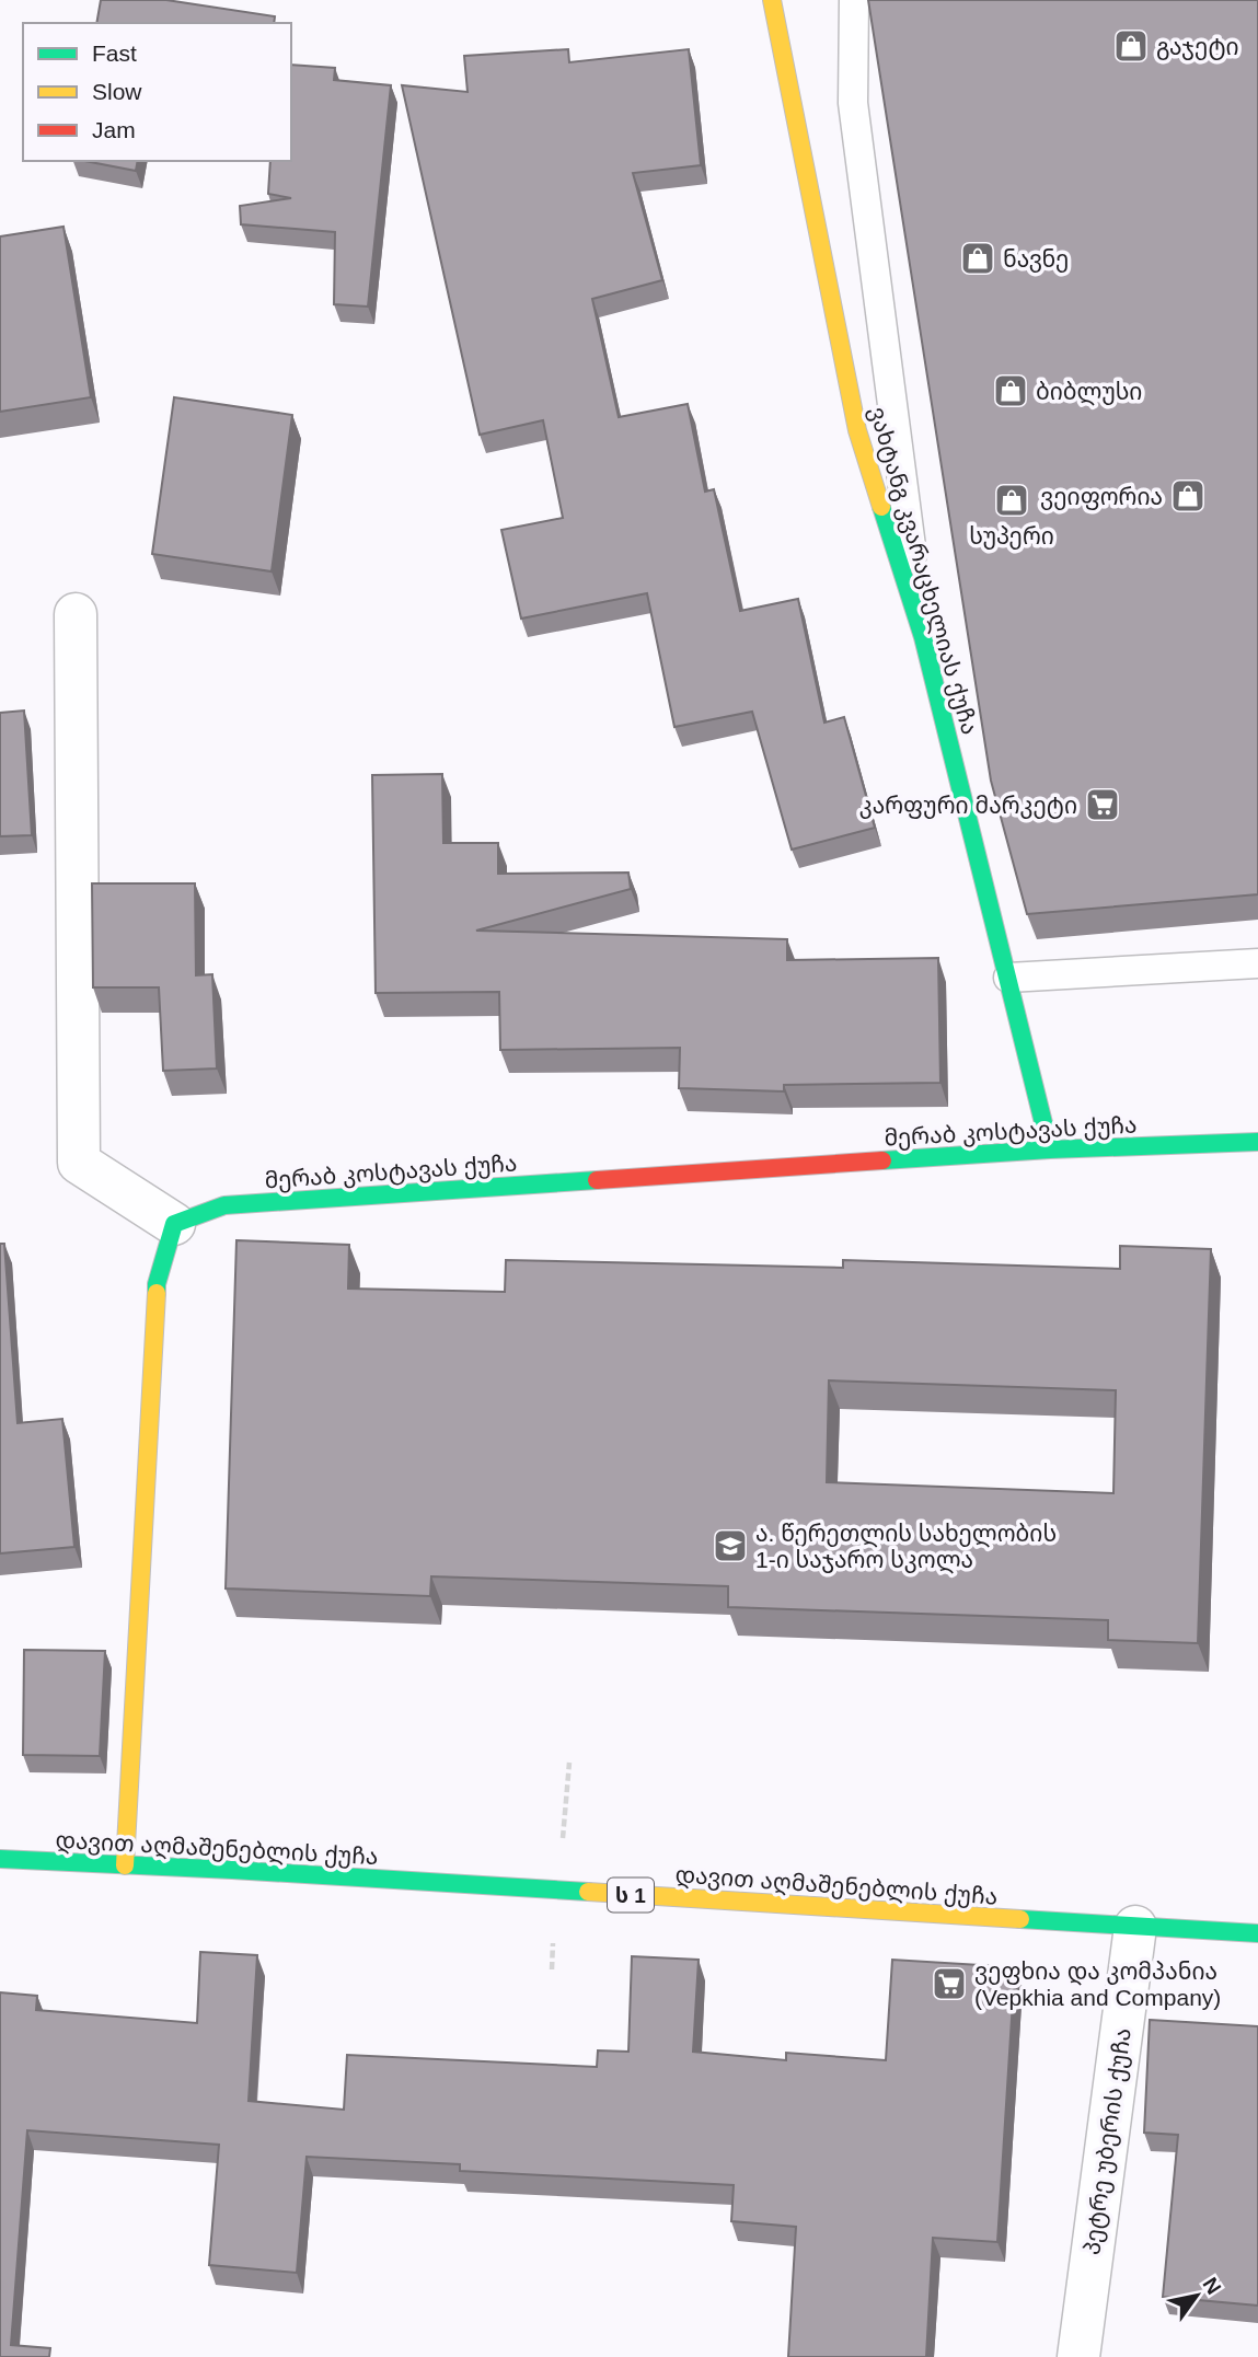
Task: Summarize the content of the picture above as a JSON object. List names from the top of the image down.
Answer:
{
  "streets": {
    "main road": [
      "ვახტანგ კვარაცხელიას ქუჩა",
      "მერაბ კოსტავას ქუჩა",
      "დავით აღმაშენებლის ქუჩა",
      "ს 1"
    ],
    "street": ["პეტრე უბერის ქუჩა"]
  },
  "crossings": [
    ["ვახტანგ კვარაცხელიას ქუჩა", "მერაბ კოსტავას ქუჩა"],
    ["დავით აღმაშენებლის ქუჩა", "პეტრე უბერის ქუჩა"]
  ],
  "places": {
    "shop": [
      "გაჯეტი",
      "ნავნე",
      "ბიბლუსი",
      "ვეიფორია",
      "სუპერი"
    ],
    "supermarket": ["კარფური მარკეტი", "ვეფხია და კომპანია (Vepkhia and Company)"],
    "school or university": ["ა. წერეთლის სახელობის 1-ი საჯარო სკოლა"]
  },
  "legend": ["Fast", "Slow", "Jam"],
  "north": "top right"
}
